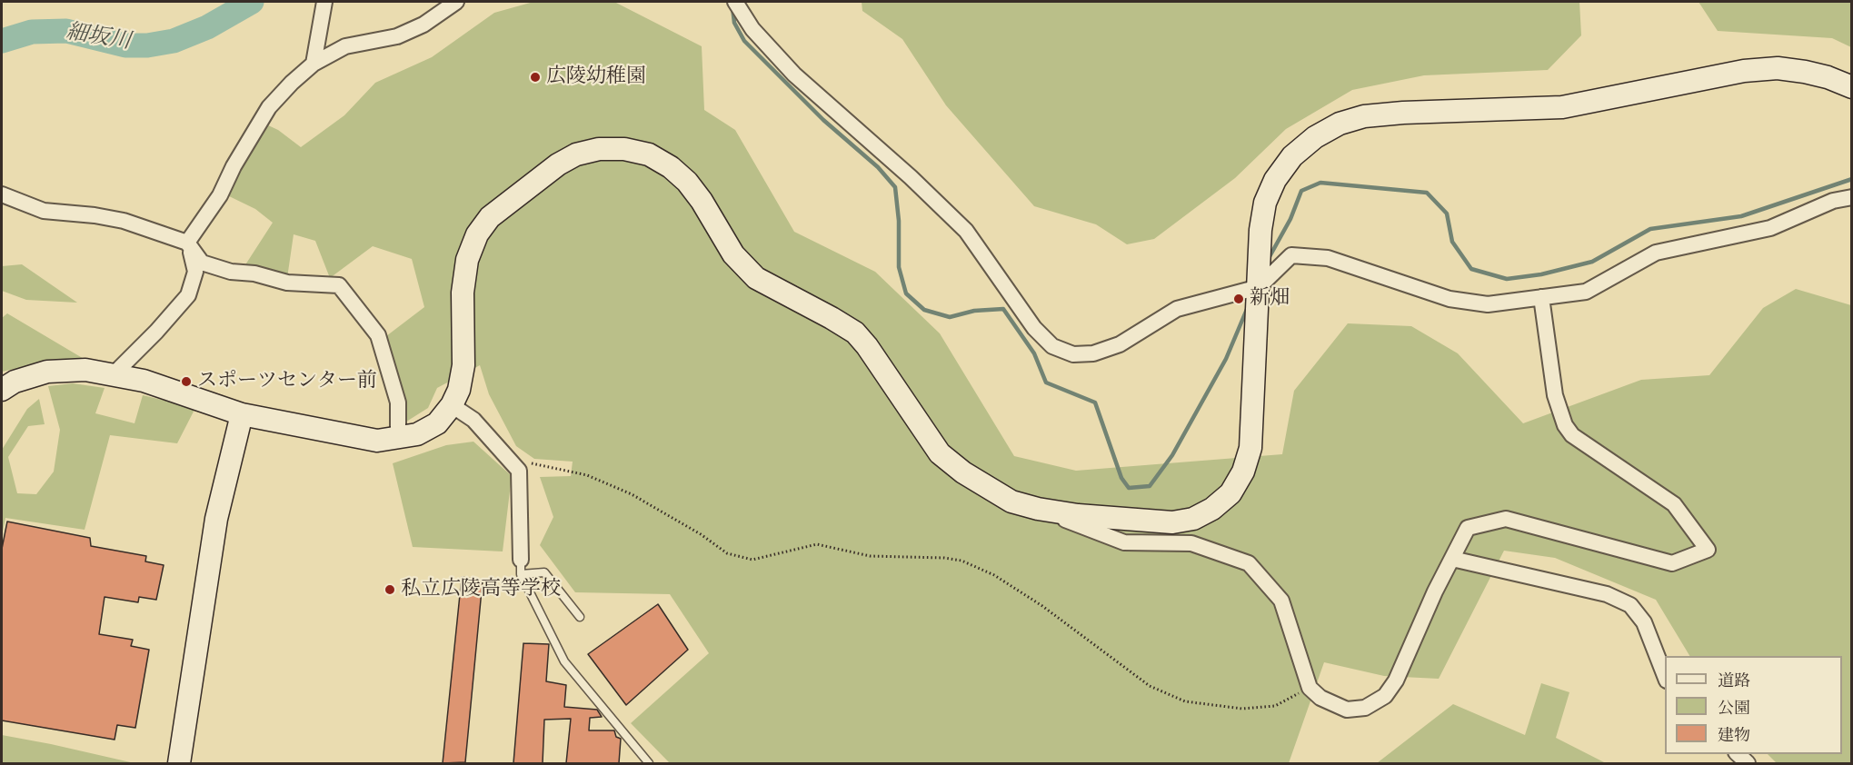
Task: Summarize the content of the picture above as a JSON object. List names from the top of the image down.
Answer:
{
  "water": ["細坂川"],
  "places": [
    "広陵幼稚園",
    "新畑",
    "スポーツセンター前",
    "私立広陵高等学校"
  ],
  "legend": ["道路", "公園", "建物"]
}
